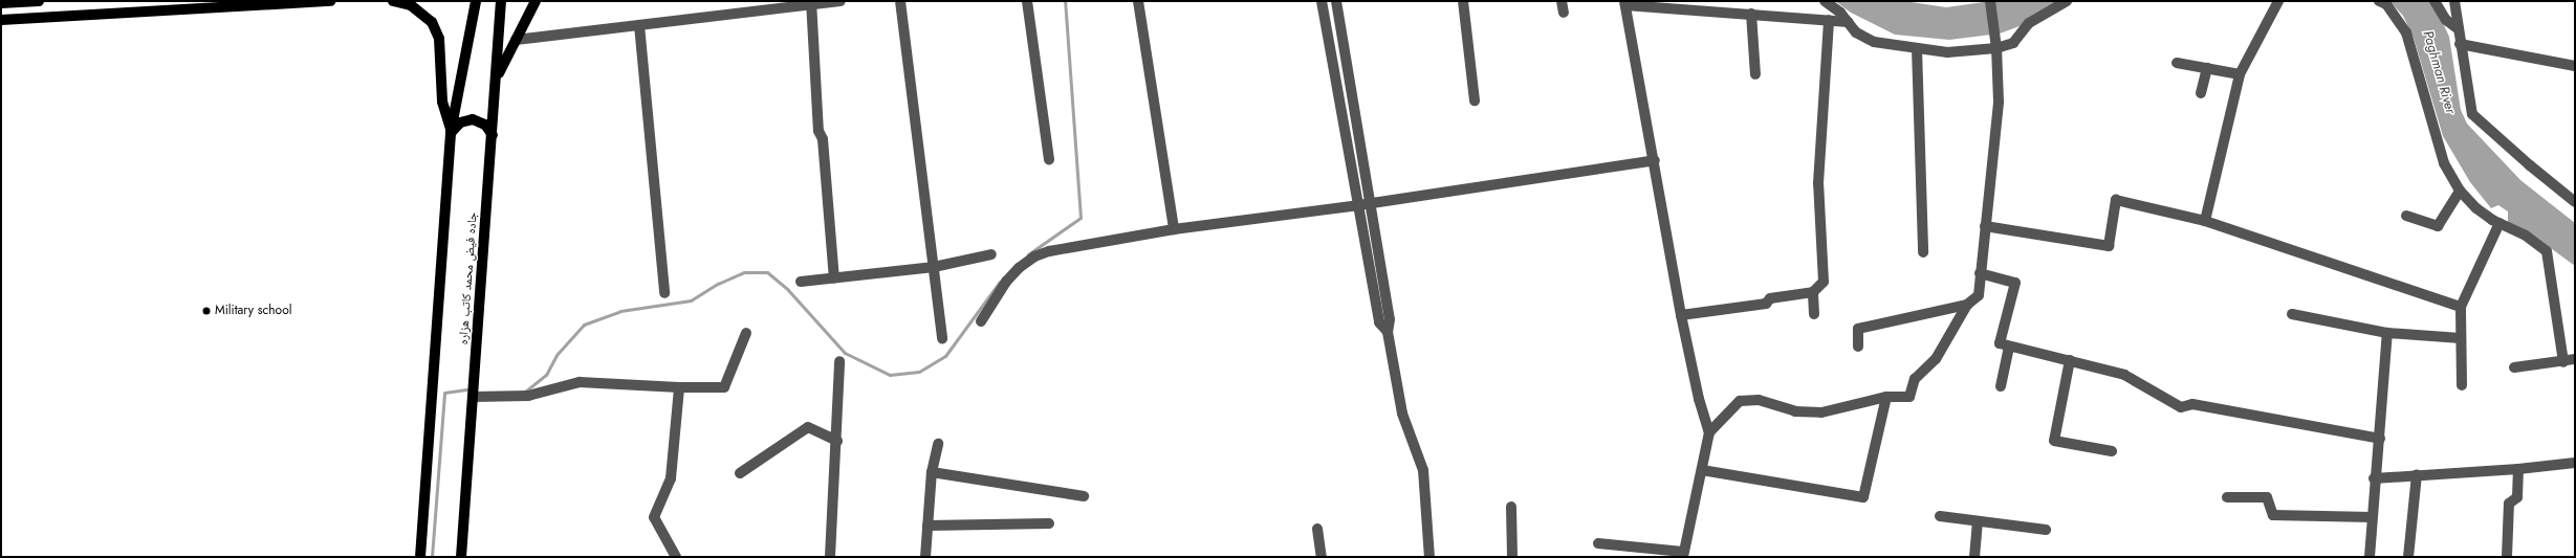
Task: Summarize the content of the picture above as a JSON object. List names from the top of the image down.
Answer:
{
  "streets": {
    "main road": ["جاده فیض محمد کاتب هزاره"]
  },
  "water": ["Paghman River"],
  "places": ["Military school"]
}
